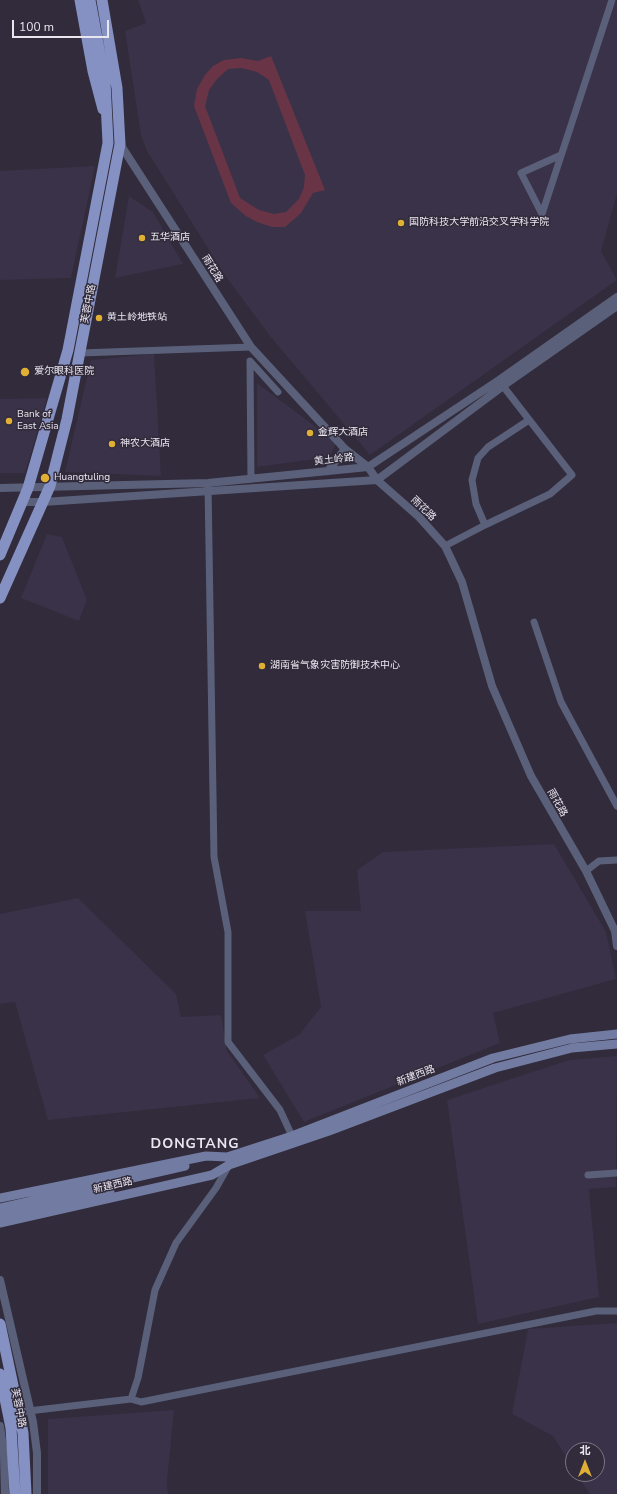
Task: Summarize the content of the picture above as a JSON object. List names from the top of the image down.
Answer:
{
  "streets": {
    "main road": ["芙蓉中路", "新建西路"],
    "street": ["雨花路", "黄土岭路"]
  },
  "crossings": [
    ["雨花路", "芙蓉中路"],
    ["雨花路", "黄土岭路"],
    ["芙蓉中路", "黄土岭路"]
  ],
  "districts": ["DONGTANG"],
  "places": [
    "国防科技大学前沿交叉学科学院",
    "五华酒店",
    "黄土岭地铁站",
    "爱尔眼科医院",
    "Bank of East Asia",
    "金辉大酒店",
    "神农大酒店",
    "Huangtuling",
    "湖南省气象灾害防御技术中心"
  ],
  "scale_bar": "100 m",
  "north": "top"
}
